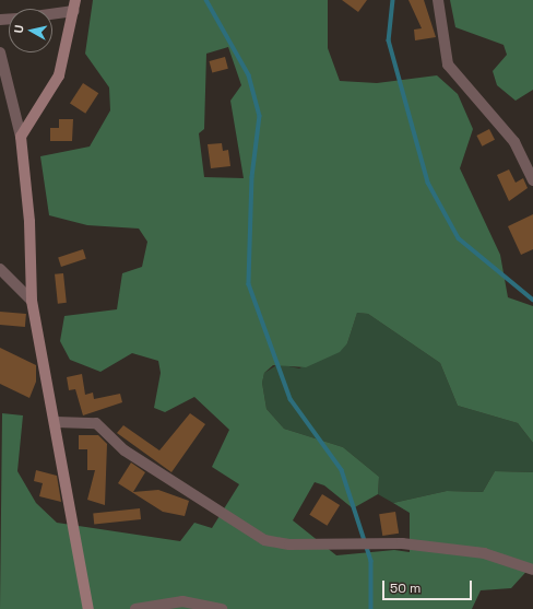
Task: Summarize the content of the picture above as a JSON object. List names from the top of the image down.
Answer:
{
  "scale_bar": "50 m",
  "north": "left"
}
